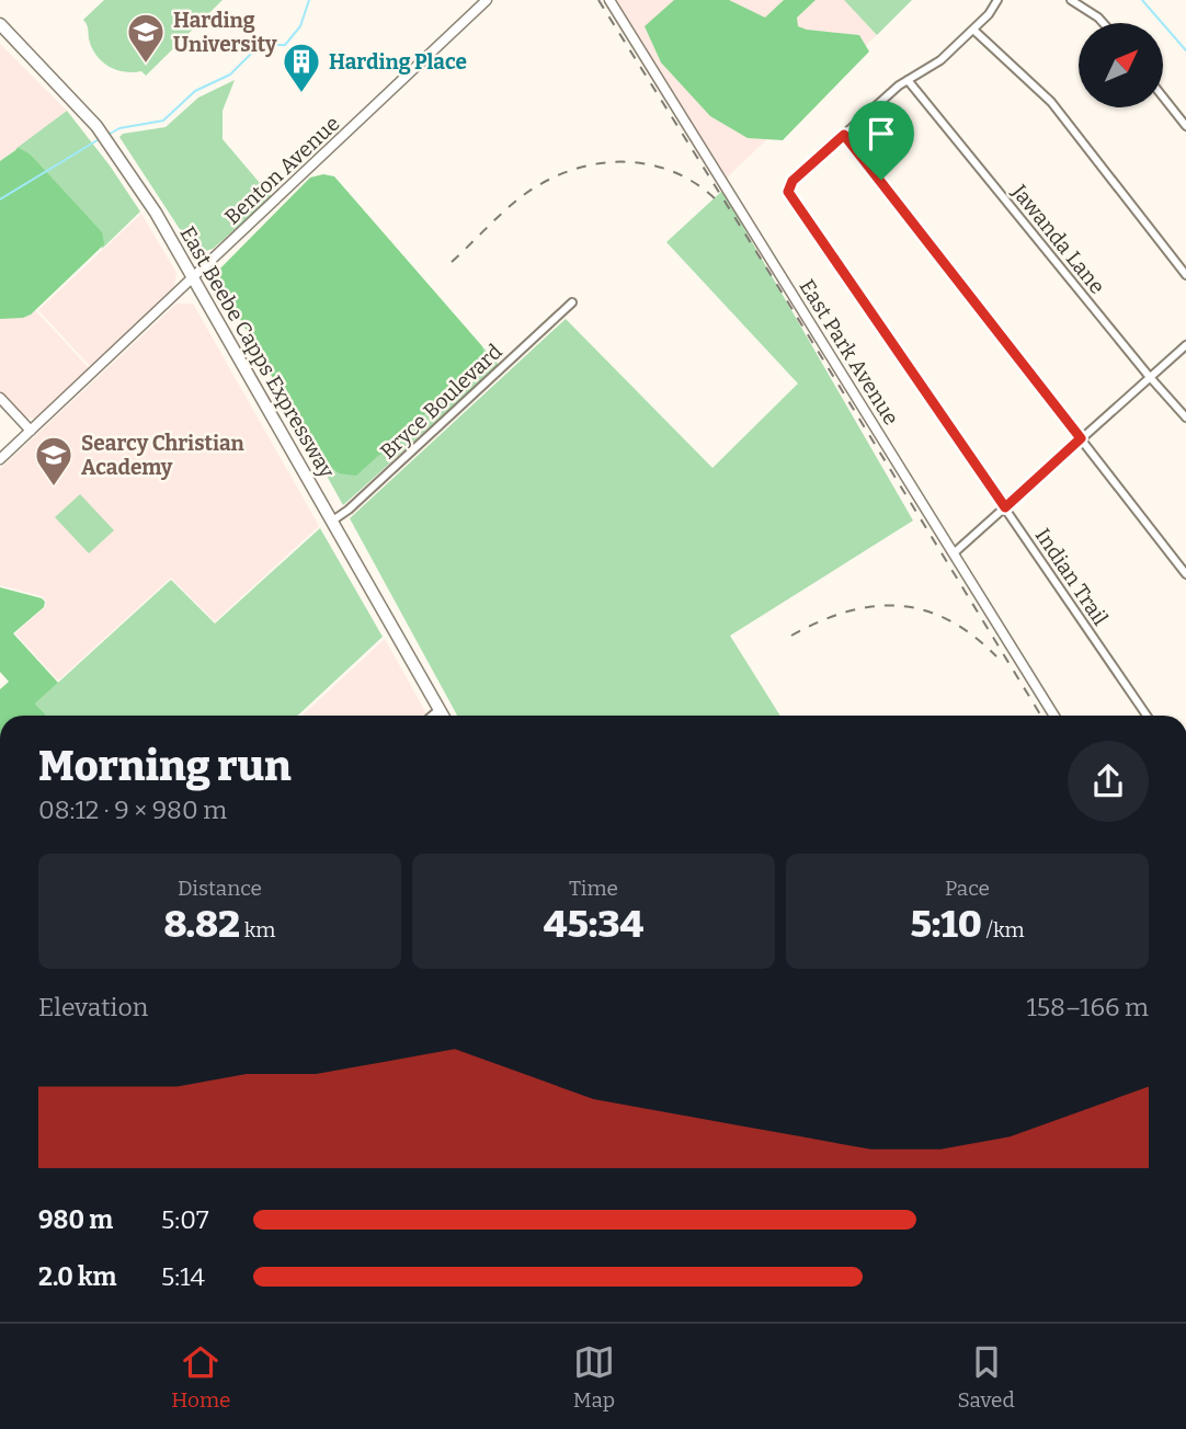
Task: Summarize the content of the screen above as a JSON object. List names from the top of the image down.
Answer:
{
  "streets": {
    "main road": ["East Beebe Capps Expressway"],
    "street": [
      "Benton Avenue",
      "Jawanda Lane",
      "East Park Avenue",
      "Bryce Boulevard",
      "Indian Trail"
    ]
  },
  "crossings": [
    ["Benton Avenue", "East Beebe Capps Expressway"],
    ["Jawanda Lane", "Indian Trail"],
    ["East Beebe Capps Expressway", "Bryce Boulevard"]
  ],
  "places": {
    "school or university": ["Harding University", "Searcy Christian Academy"],
    "building": ["Harding Place"]
  },
  "north": "top right",
  "page": {
    "heading": ["Morning run", "08:12 · 9 × 980 m"],
    "stats": [
      ["Distance", "8.82 km"],
      ["Time", "45:34"],
      ["Pace", "5:10 /km"]
    ],
    "chart": ["Elevation", "158–166 m"],
    "list": [
      {
        "name": "980 m",
        "note": "5:07"
      },
      {
        "name": "2.0 km",
        "note": "5:14"
      }
    ],
    "tabs": ["Home", "Map", "Saved"]
  }
}
